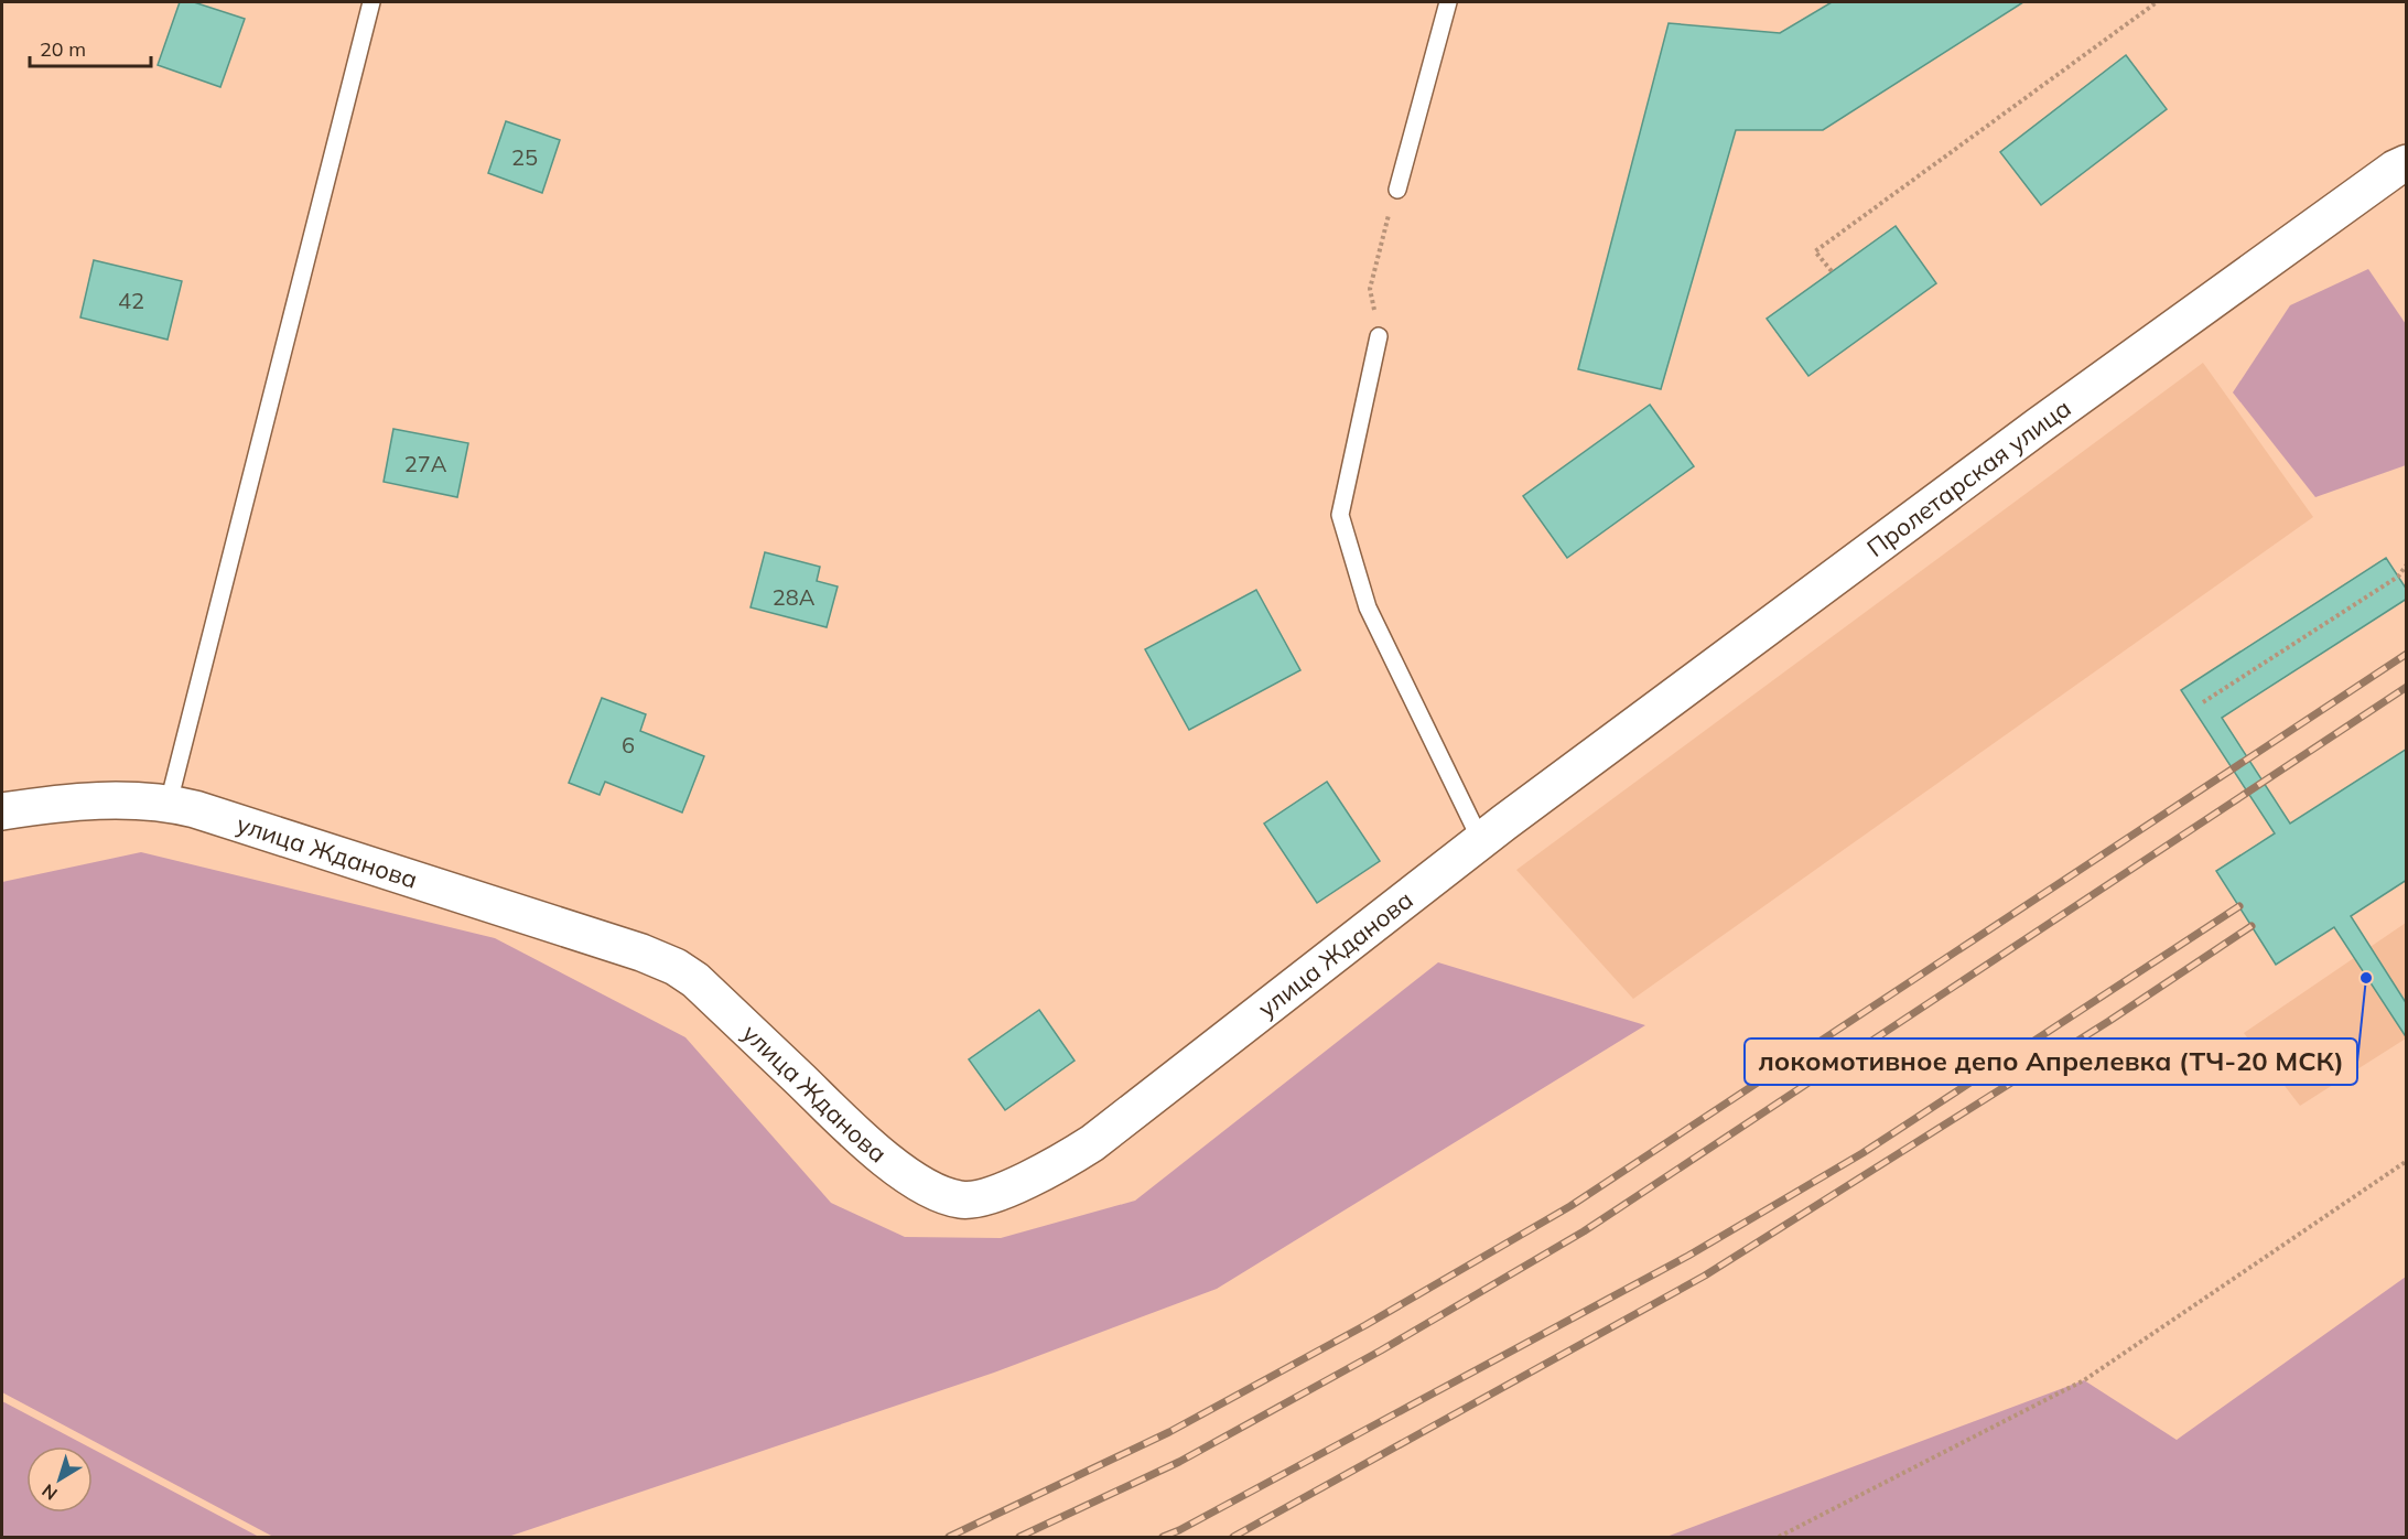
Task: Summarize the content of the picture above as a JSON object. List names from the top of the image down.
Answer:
{
  "streets": {
    "main road": ["Пролетарская улица", "улица Жданова"]
  },
  "crossings": [
    ["Пролетарская улица", "улица Жданова"]
  ],
  "places": ["локомотивное депо Апрелевка (ТЧ-20 МСК)"],
  "house_numbers": [
    "25",
    "42",
    "27А",
    "28А",
    "6"
  ],
  "scale_bar": "20 m",
  "north": "bottom left"
}
